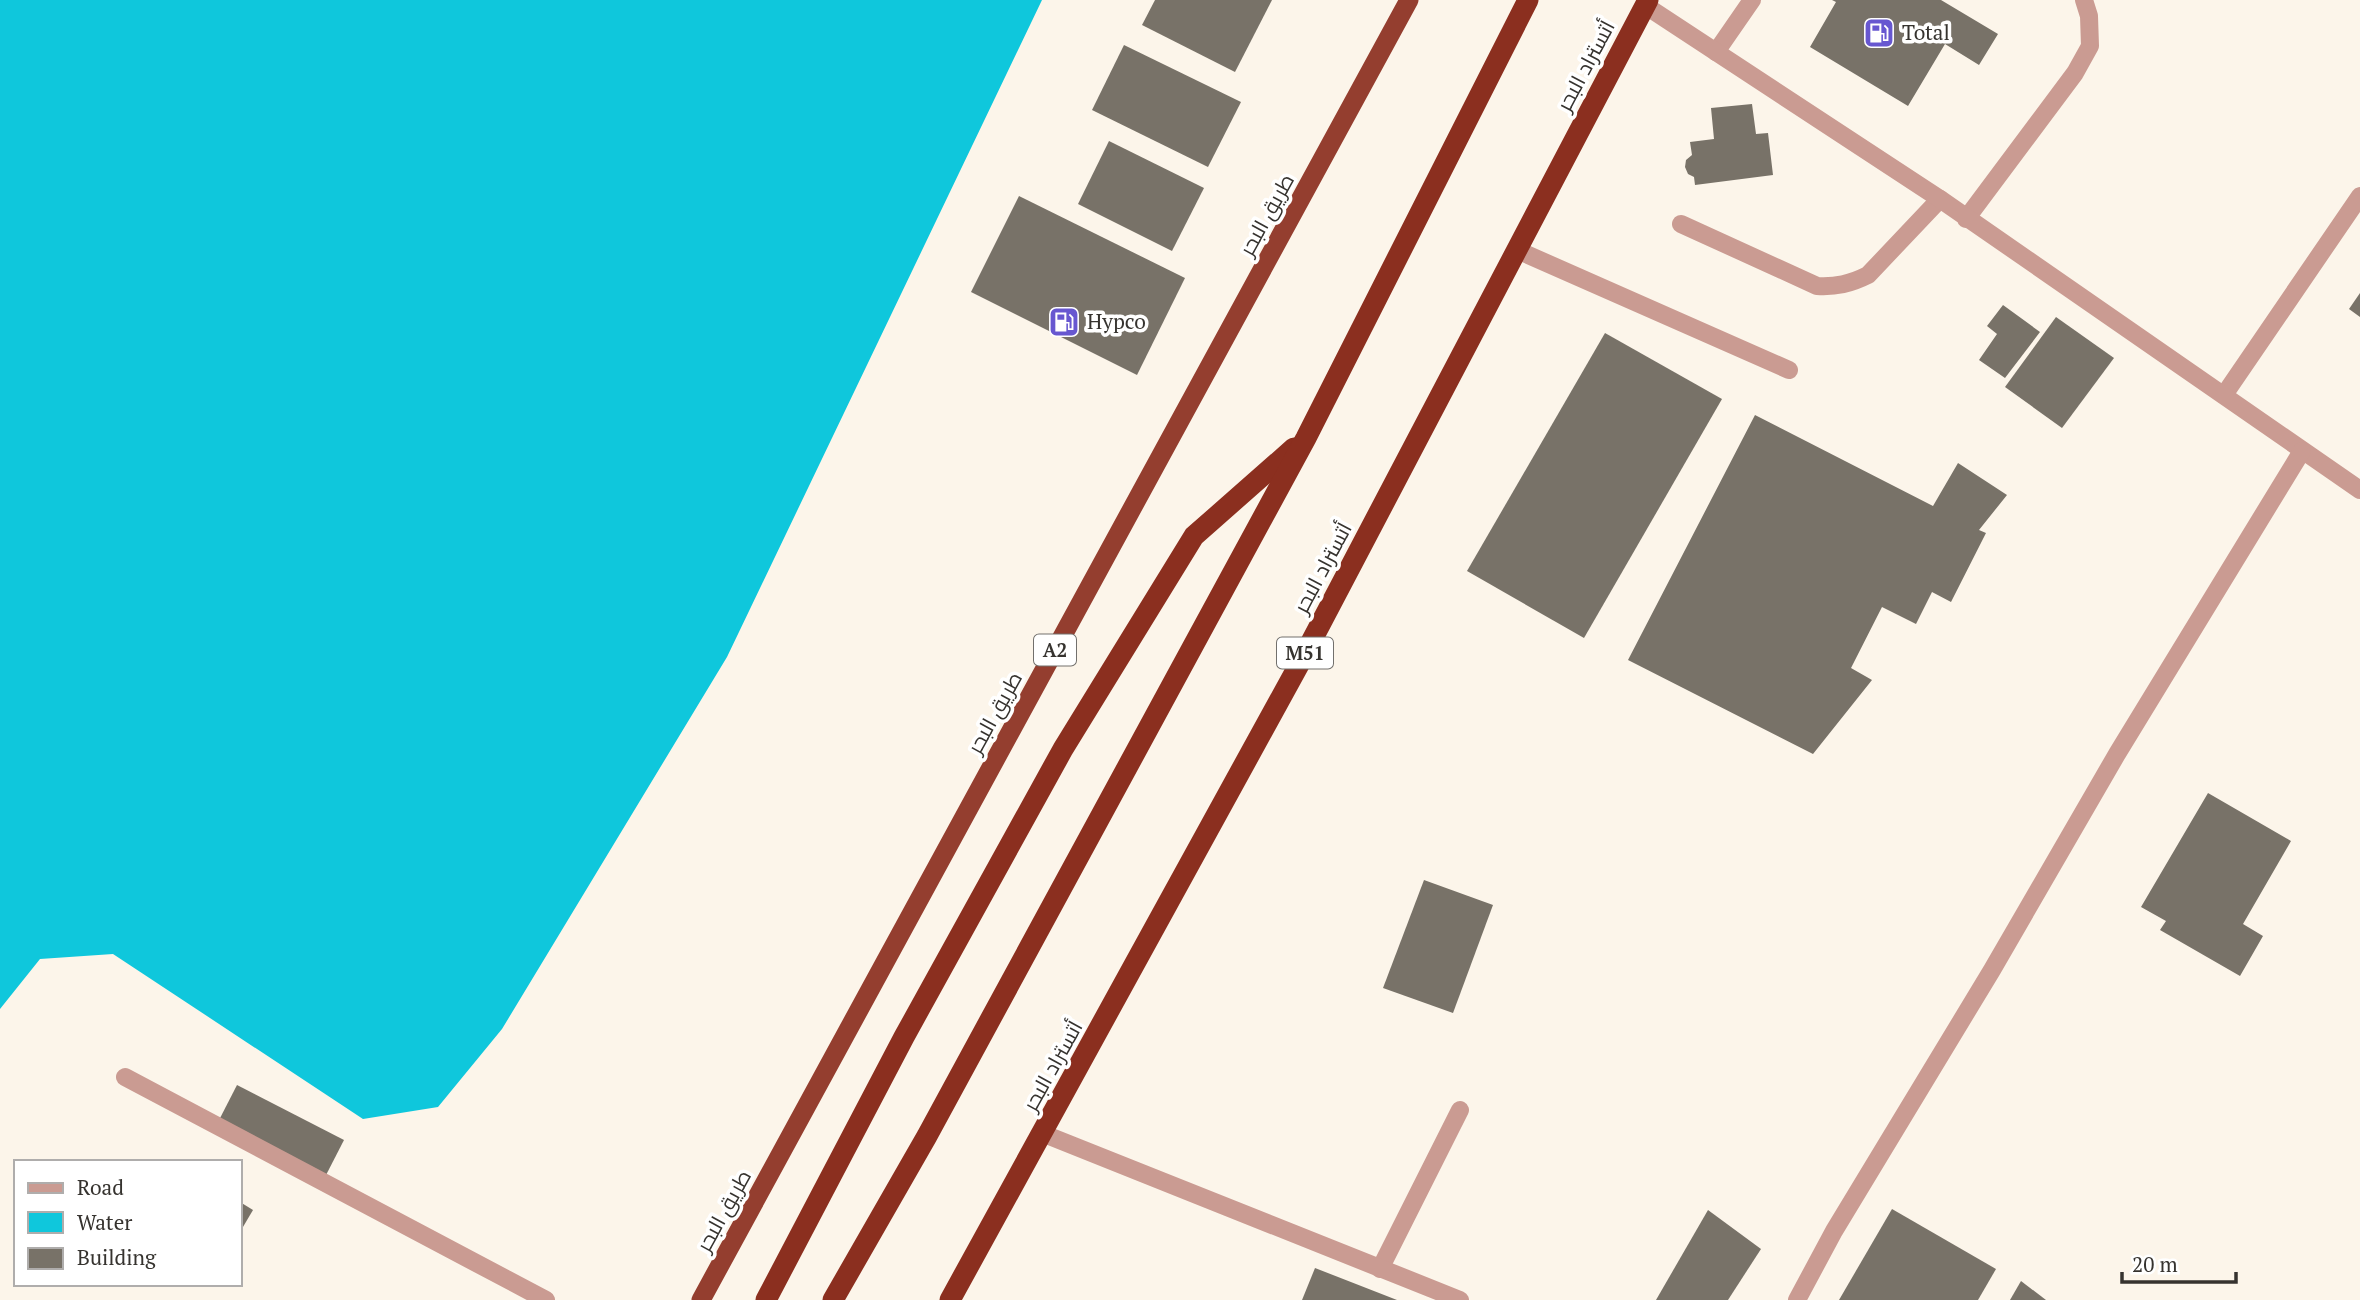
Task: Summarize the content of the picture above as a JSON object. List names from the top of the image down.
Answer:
{
  "streets": {
    "highway": [
      "أتستراد البحر",
      "طريق البحر",
      "A2",
      "M51"
    ]
  },
  "places": {
    "fuel station": ["Total", "Hypco"]
  },
  "legend": ["Road", "Water", "Building"],
  "scale_bar": "20 m"
}
